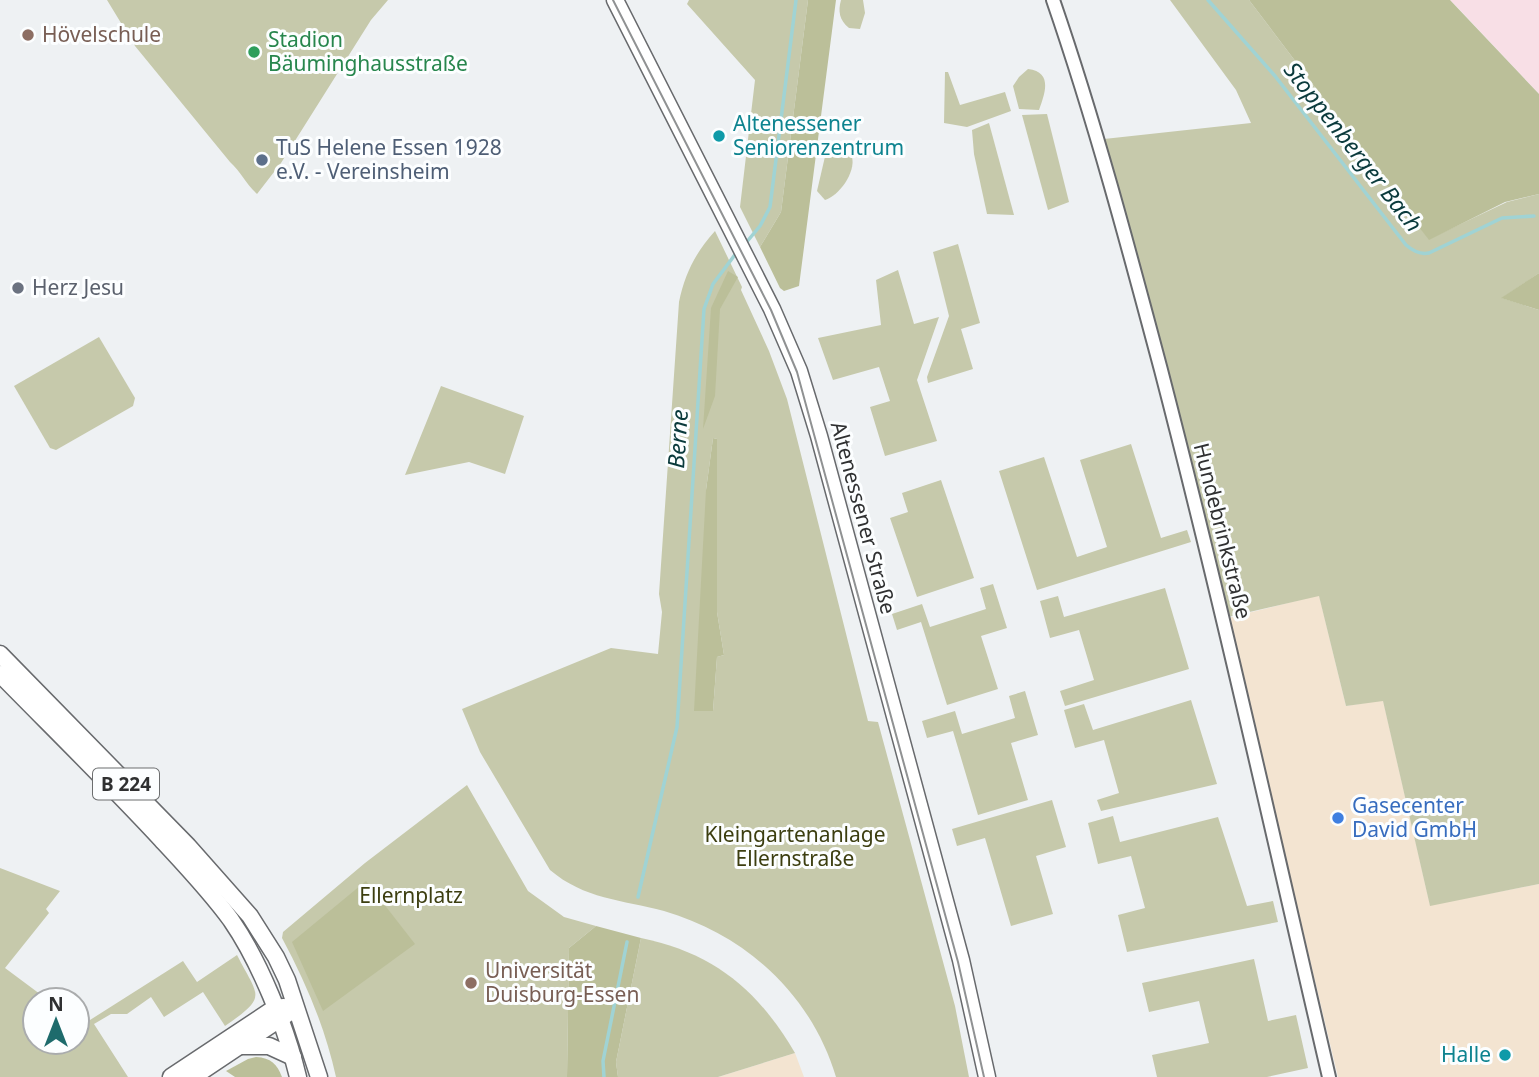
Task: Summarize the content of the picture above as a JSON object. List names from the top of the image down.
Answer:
{
  "streets": {
    "main road": ["Altenessener Straße", "B 224"],
    "street": ["Hundebrinkstraße"]
  },
  "water": ["Stoppenberger Bach", "Berne"],
  "parks": ["Kleingartenanlage Ellernstraße", "Ellernplatz"],
  "places": [
    "Hövelschule",
    "Stadion Bäuminghausstraße",
    "Altenessener Seniorenzentrum",
    "TuS Helene Essen 1928 e.V. - Vereinsheim",
    "Herz Jesu",
    "Gasecenter David GmbH",
    "Universität Duisburg-Essen",
    "Halle"
  ],
  "north": "top"
}
